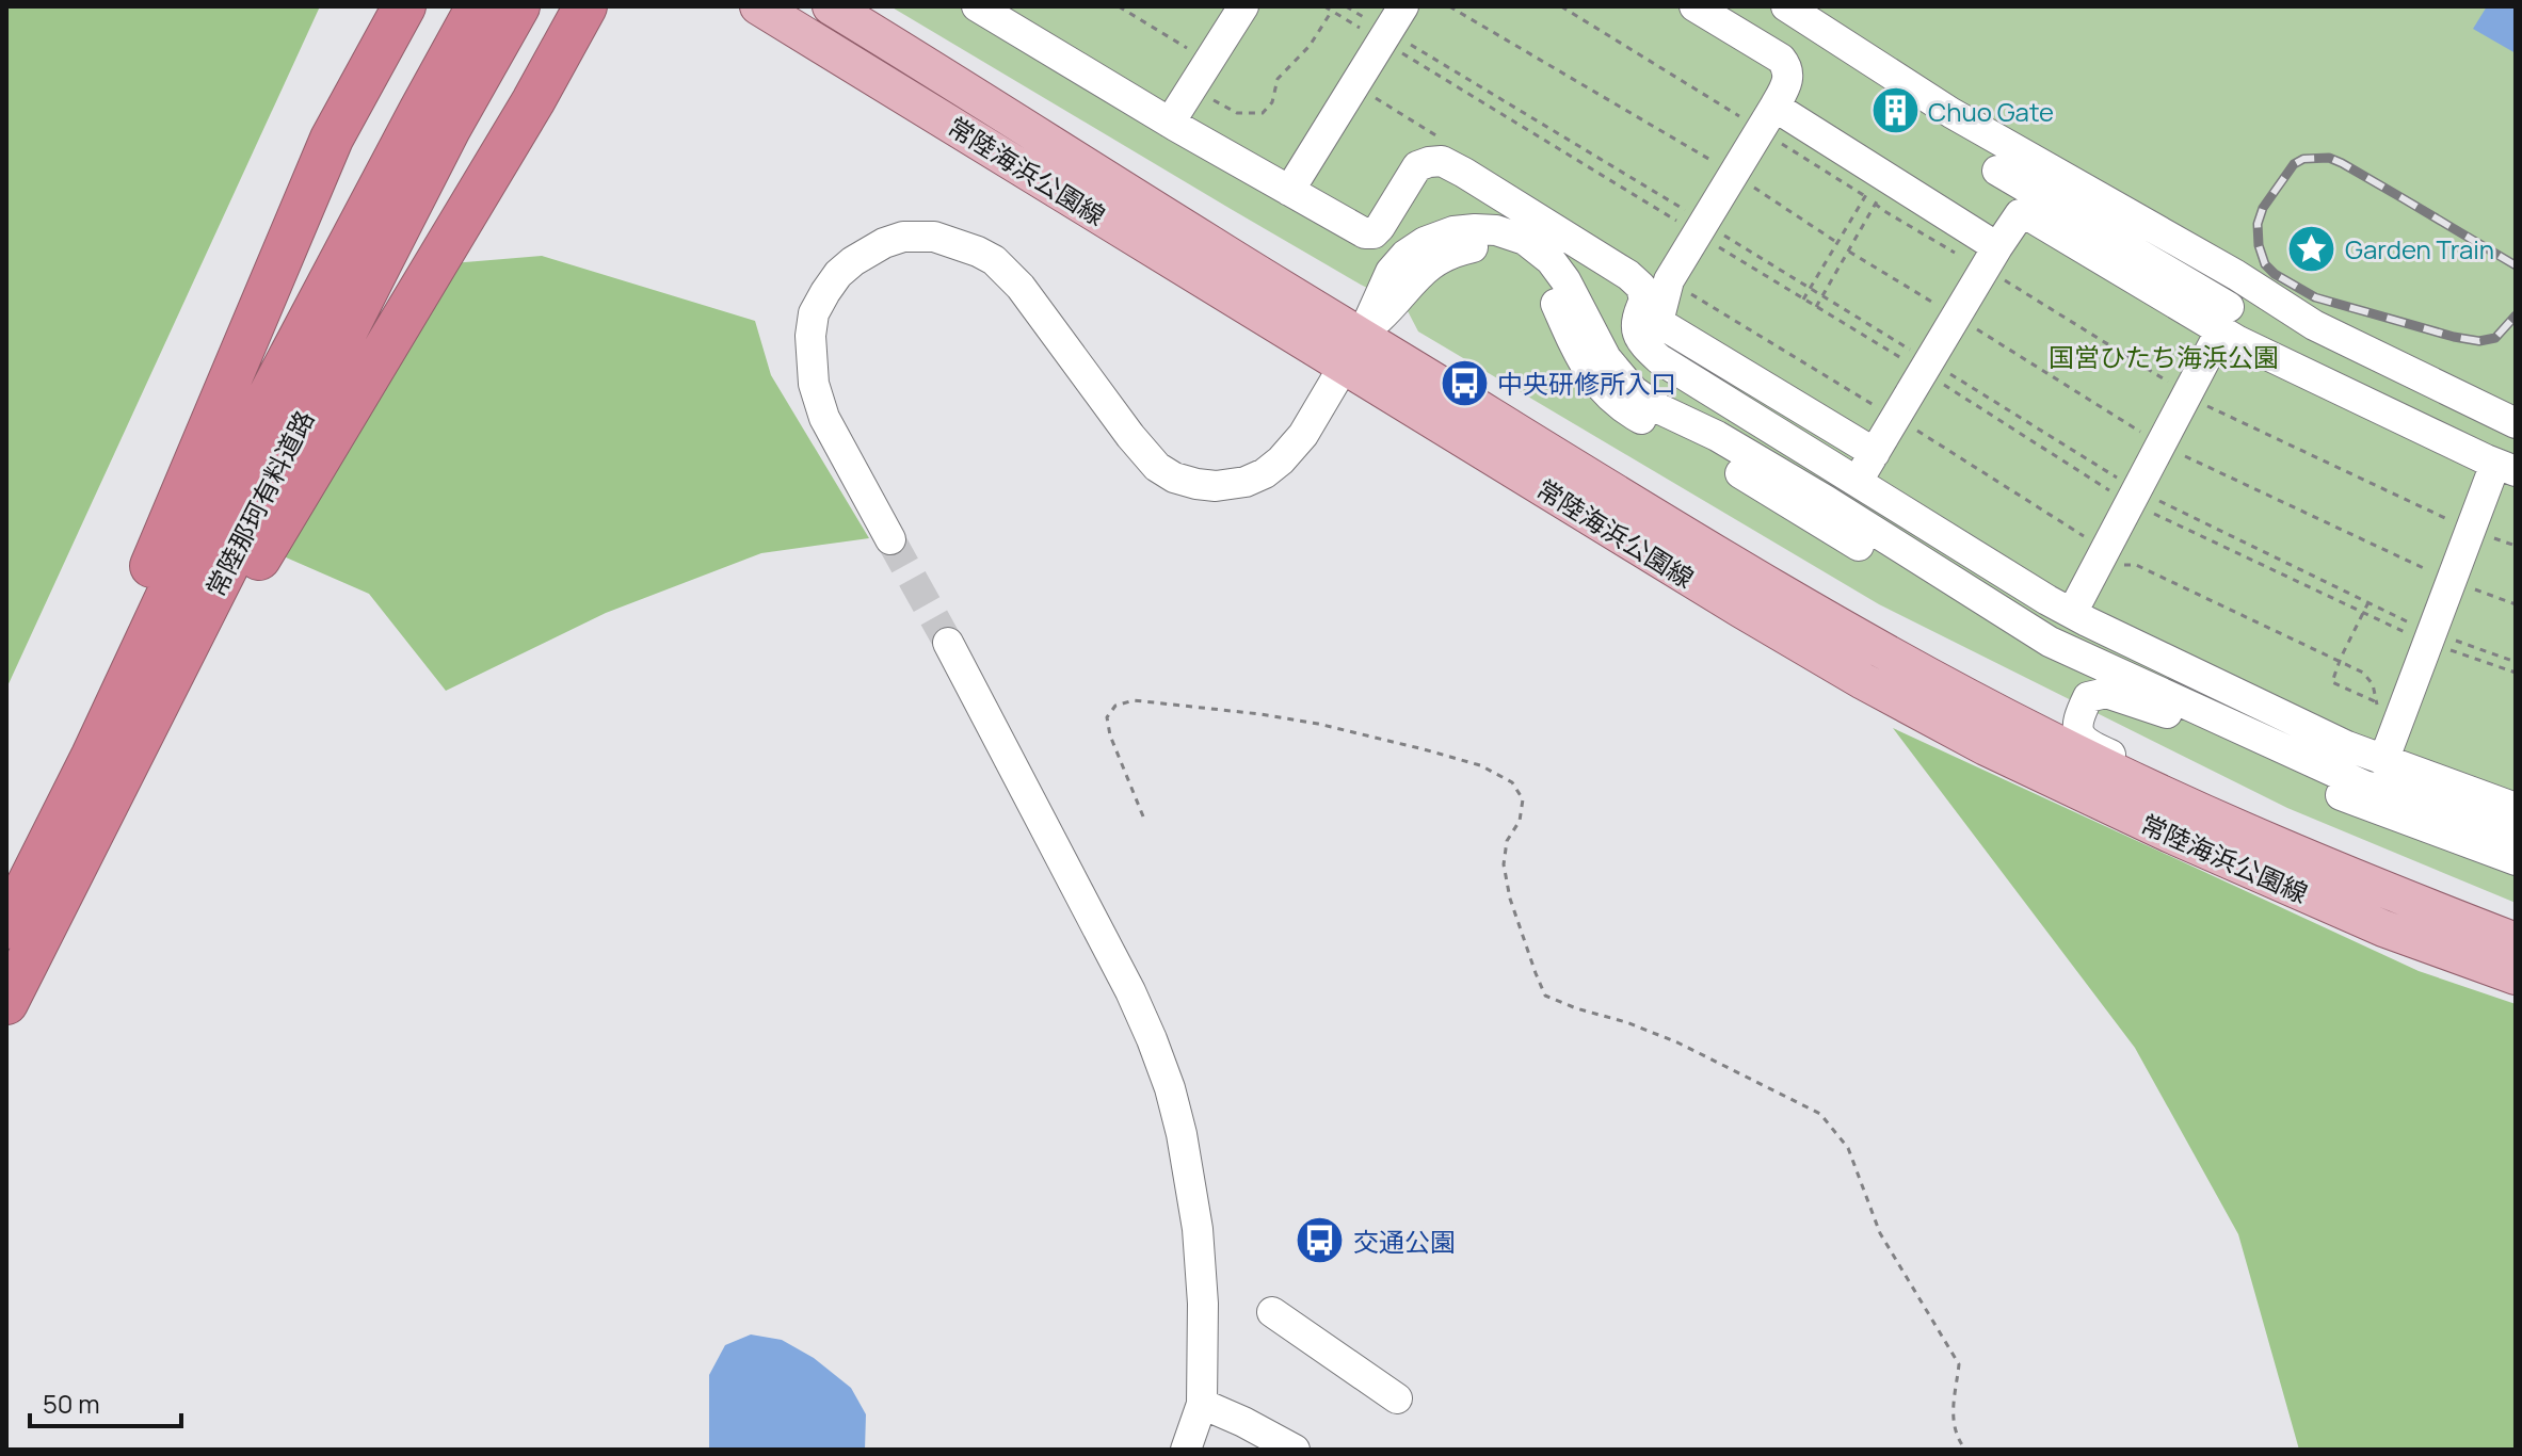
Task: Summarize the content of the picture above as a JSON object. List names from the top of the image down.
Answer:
{
  "streets": {
    "highway": ["常陸那珂有料道路"],
    "main road": ["常陸海浜公園線"]
  },
  "parks": ["国営ひたち海浜公園"],
  "places": {
    "building": ["Chuo Gate"],
    "place": ["Garden Train"],
    "bus stop": ["中央研修所入口", "交通公園"]
  },
  "scale_bar": "50 m"
}
